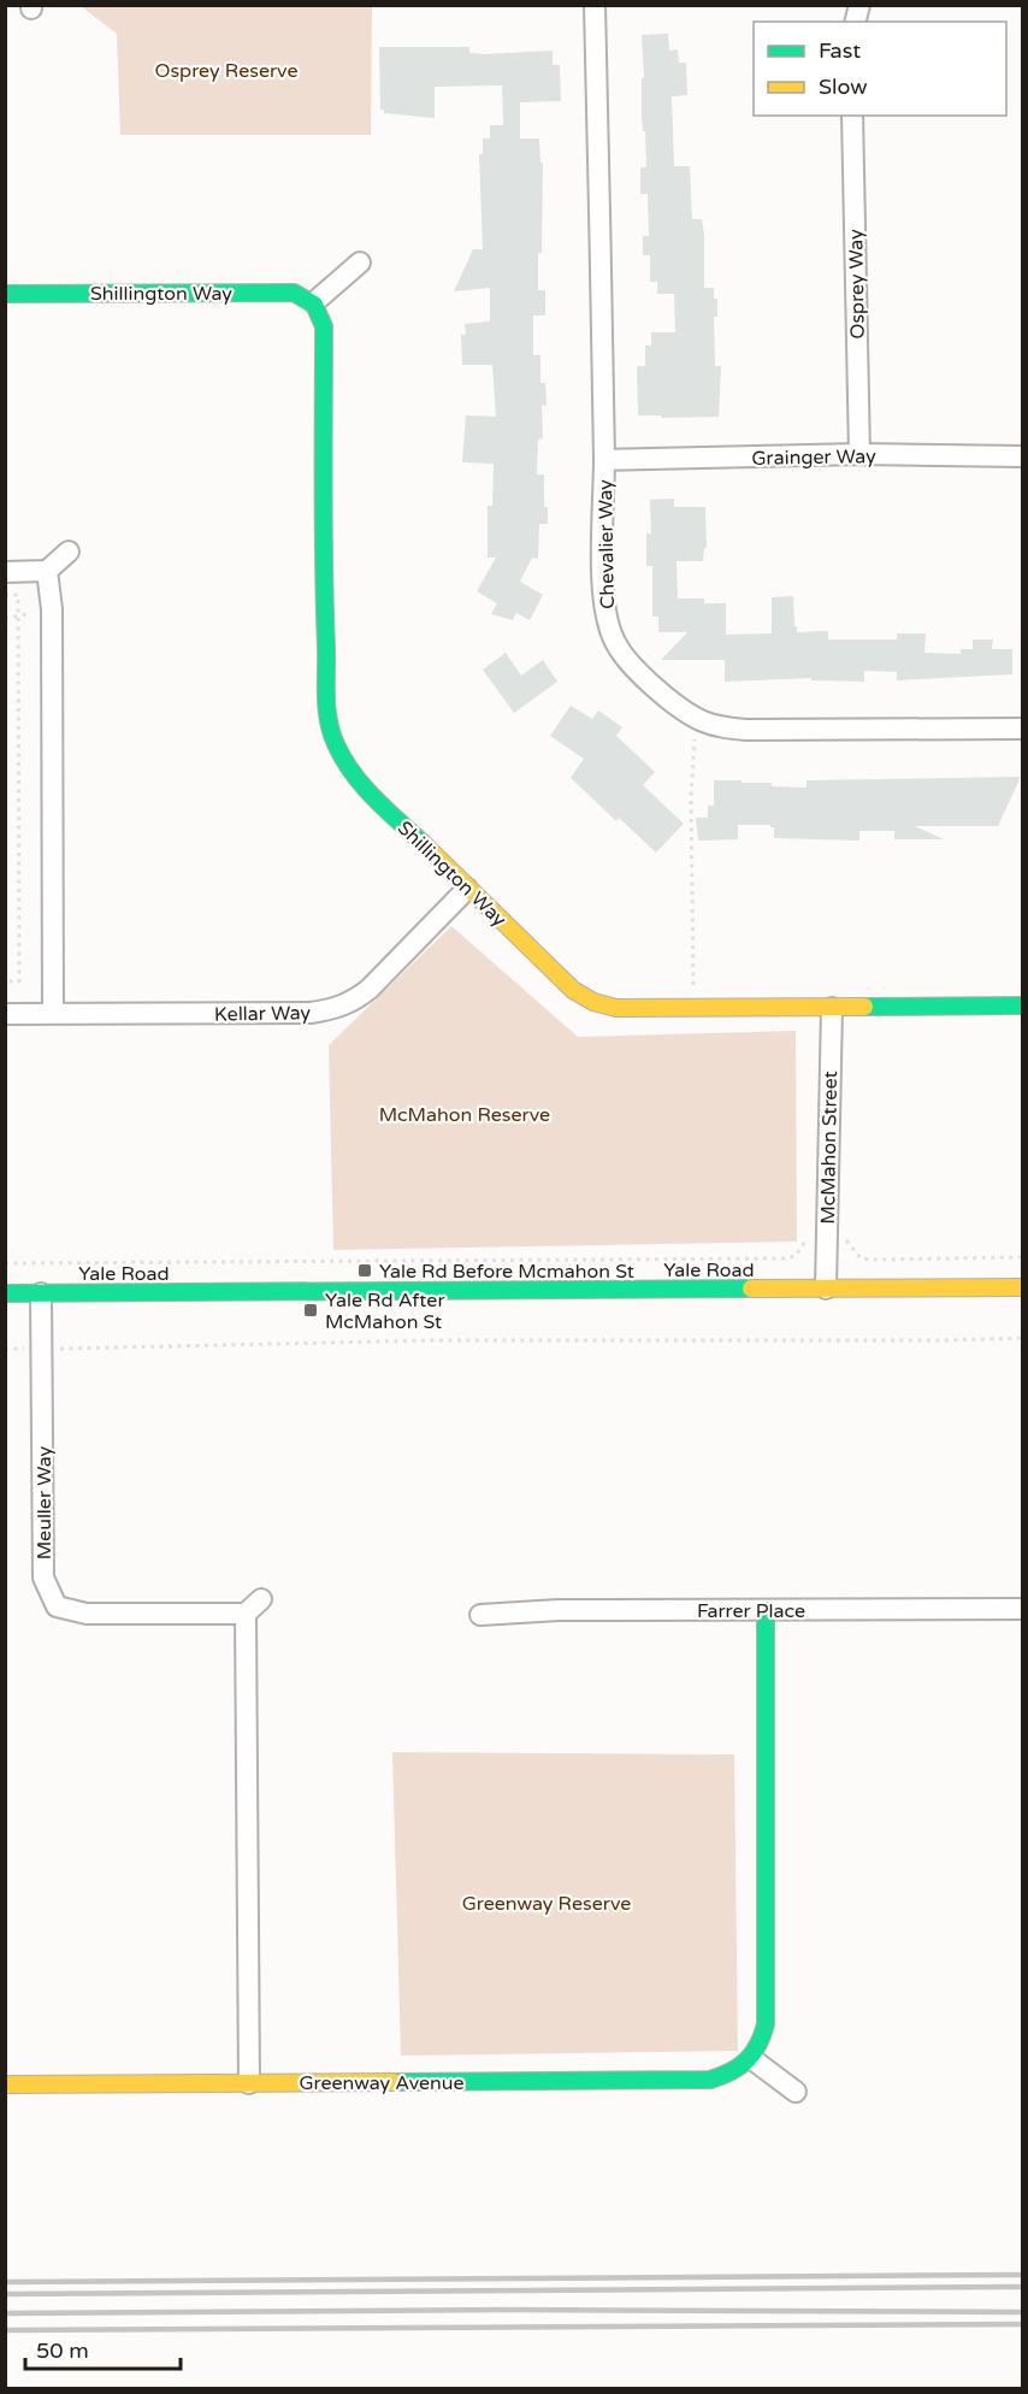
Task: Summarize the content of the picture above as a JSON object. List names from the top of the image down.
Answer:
{
  "streets": {
    "street": [
      "Osprey Way",
      "Shillington Way",
      "Grainger Way",
      "Chevalier Way",
      "Kellar Way",
      "McMahon Street",
      "Yale Road",
      "Meuller Way",
      "Farrer Place",
      "Greenway Avenue"
    ]
  },
  "crossings": [
    ["Osprey Way", "Grainger Way"],
    ["Shillington Way", "Kellar Way"],
    ["Shillington Way", "McMahon Street"],
    ["Grainger Way", "Chevalier Way"],
    ["McMahon Street", "Yale Road"],
    ["Yale Road", "Meuller Way"]
  ],
  "parks": ["Osprey Reserve", "McMahon Reserve", "Greenway Reserve"],
  "places": {
    "transit": ["Yale Rd Before Mcmahon St", "Yale Rd After McMahon St"]
  },
  "legend": ["Fast", "Slow"],
  "scale_bar": "50 m"
}
